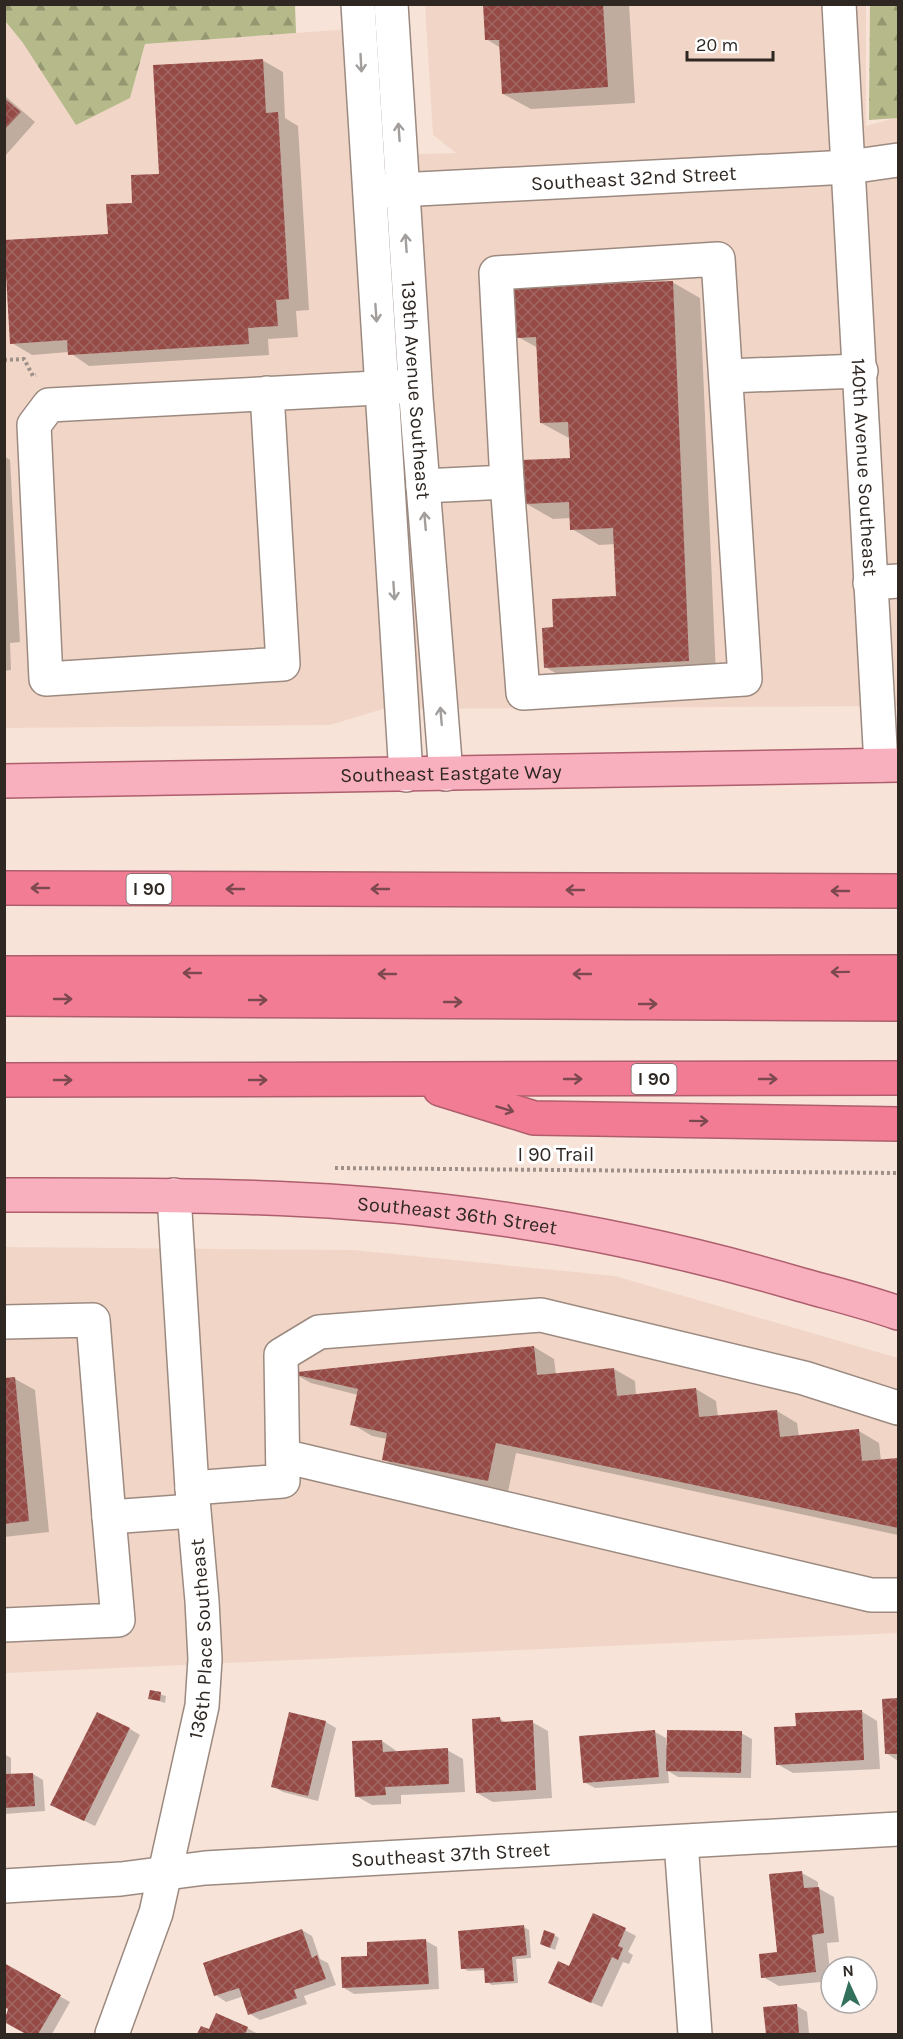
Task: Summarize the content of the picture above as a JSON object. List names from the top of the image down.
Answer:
{
  "streets": {
    "highway": ["I 90"],
    "main road": ["Southeast Eastgate Way", "Southeast 36th Street"],
    "street": [
      "Southeast 32nd Street",
      "139th Avenue Southeast",
      "140th Avenue Southeast",
      "136th Place Southeast",
      "Southeast 37th Street"
    ],
    "path": ["I 90 Trail"]
  },
  "crossings": [
    ["Southeast 32nd Street", "139th Avenue Southeast"],
    ["Southeast 32nd Street", "140th Avenue Southeast"],
    ["139th Avenue Southeast", "Southeast Eastgate Way"],
    ["140th Avenue Southeast", "Southeast Eastgate Way"],
    ["Southeast 36th Street", "136th Place Southeast"],
    ["136th Place Southeast", "Southeast 37th Street"]
  ],
  "scale_bar": "20 m",
  "north": "top"
}
